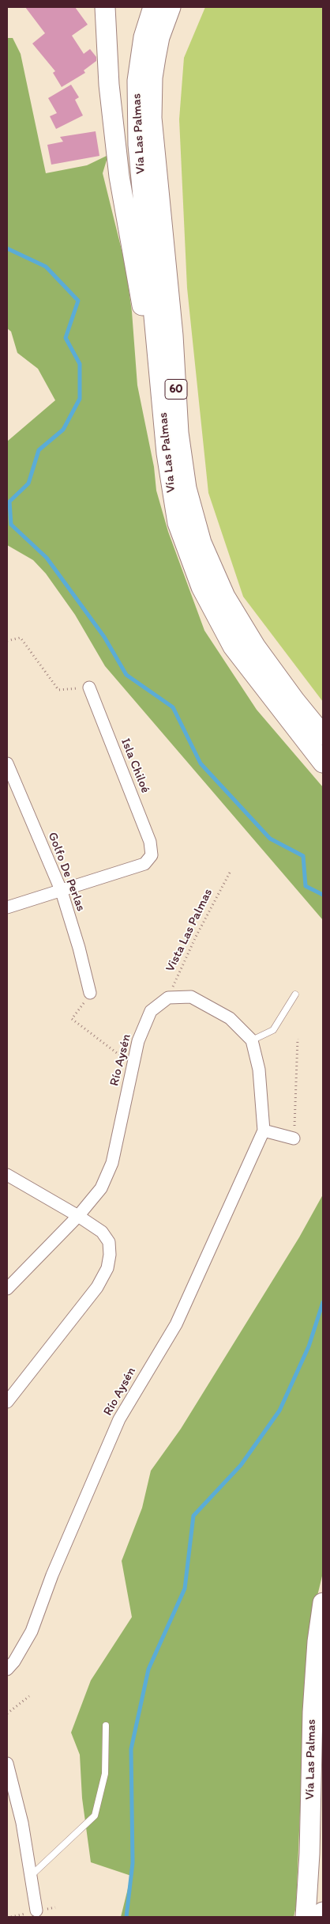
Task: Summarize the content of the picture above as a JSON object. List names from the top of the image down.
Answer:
{
  "streets": {
    "highway": ["Vía Las Palmas", "60"],
    "street": ["Isla Chiloé", "Golfo De Perlas", "Río Aysén"],
    "path": ["Vista Las Palmas"]
  },
  "crossings": [
    ["Isla Chiloé", "Golfo De Perlas"],
    ["Vista Las Palmas", "Río Aysén"]
  ]
}
